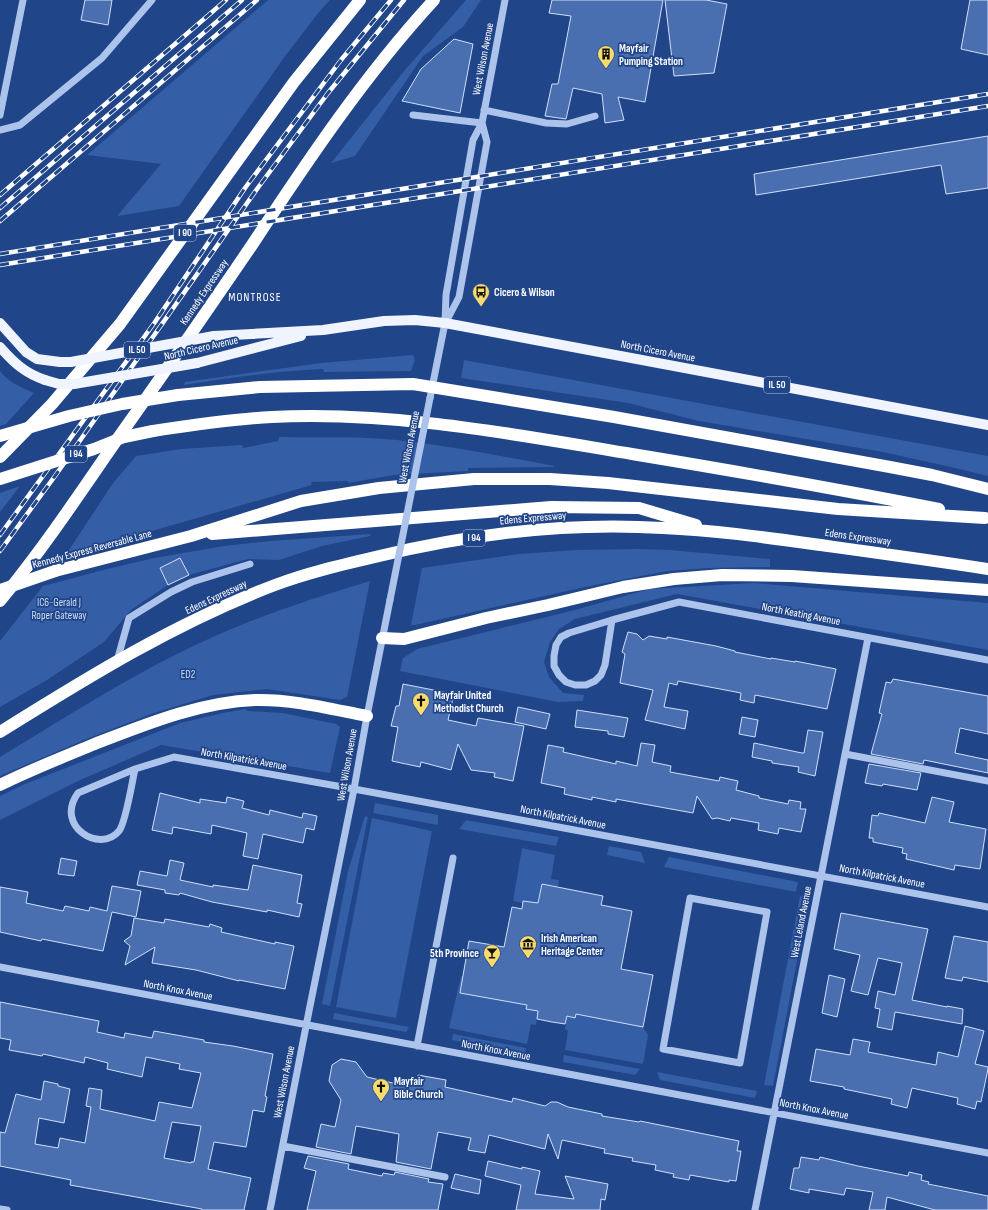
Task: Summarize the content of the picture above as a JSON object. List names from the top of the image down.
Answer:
{
  "streets": {
    "highway": [
      "I 90",
      "Kennedy Expressway",
      "I 94",
      "Edens Expressway",
      "Kennedy Express Reversable Lane"
    ],
    "main road": ["North Cicero Avenue", "IL 50"],
    "street": [
      "West Wilson Avenue",
      "North Keating Avenue",
      "North Kilpatrick Avenue",
      "West Leland Avenue",
      "North Knox Avenue"
    ]
  },
  "crossings": [
    ["West Wilson Avenue", "North Cicero Avenue"],
    ["West Wilson Avenue", "North Kilpatrick Avenue"],
    ["West Wilson Avenue", "North Knox Avenue"],
    ["I 94", "Edens Expressway"],
    ["I 94", "Kennedy Express Reversable Lane"],
    ["North Keating Avenue", "West Leland Avenue"],
    ["North Kilpatrick Avenue", "West Leland Avenue"],
    ["West Leland Avenue", "North Knox Avenue"]
  ],
  "districts": ["MONTROSE"],
  "parks": ["IC6-Gerald J Roper Gateway", "ED2"],
  "places": {
    "building": ["Mayfair Pumping Station"],
    "bus stop": ["Cicero & Wilson"],
    "church": ["Mayfair United Methodist Church", "Mayfair Bible Church"],
    "museum": ["Irish American Heritage Center"],
    "bar": ["5th Province"]
  }
}
